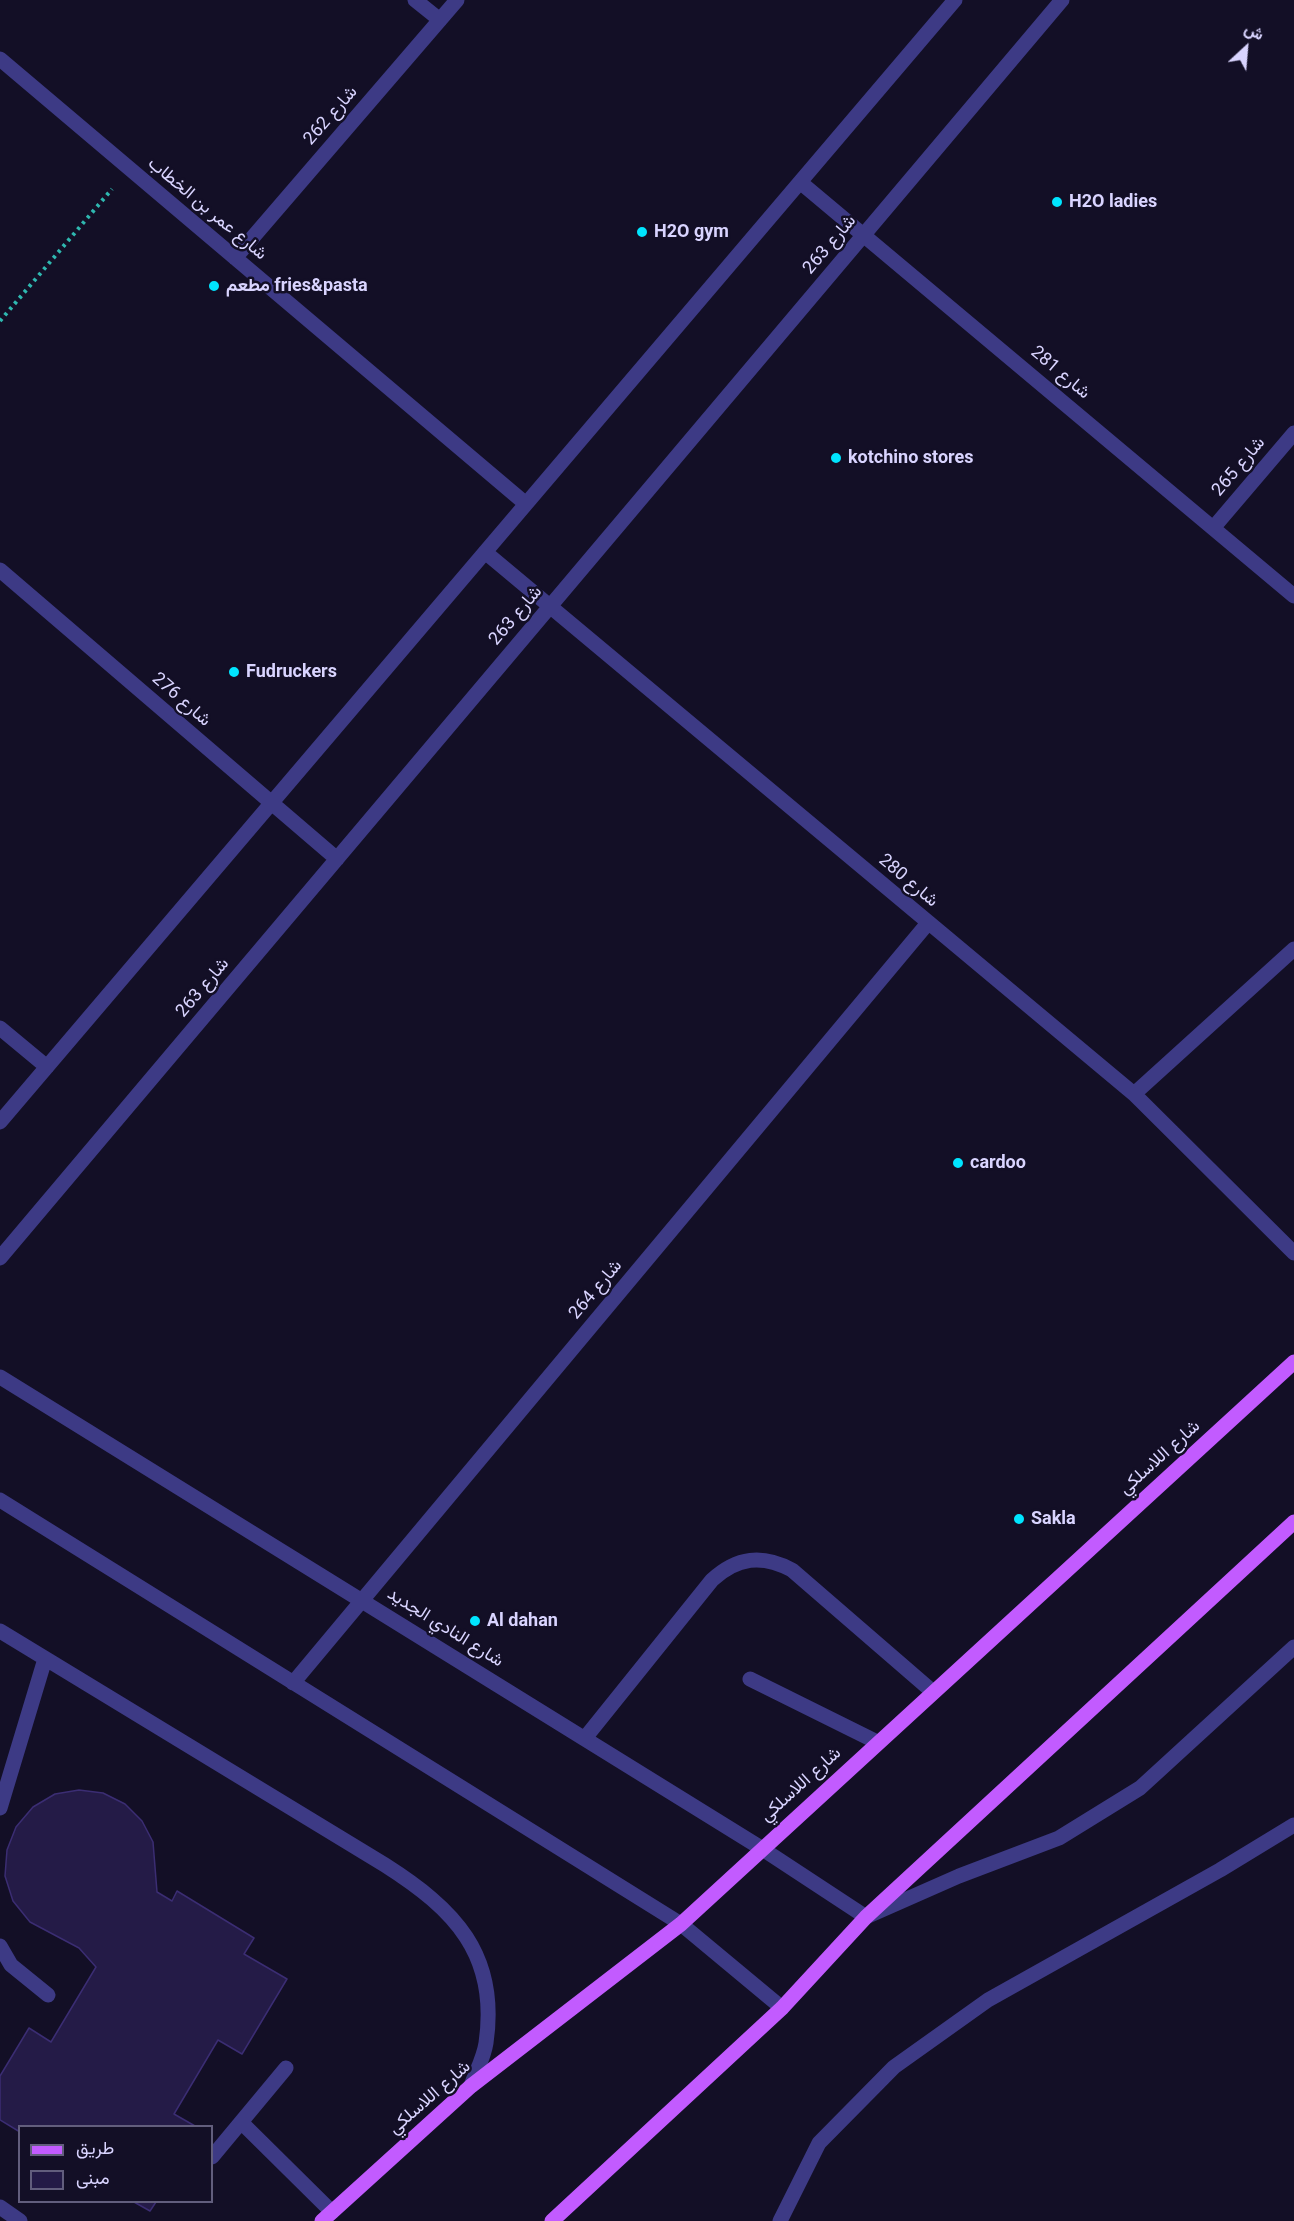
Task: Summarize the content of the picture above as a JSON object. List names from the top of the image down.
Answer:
{
  "streets": {
    "main road": ["شارع اللاسلكي"],
    "street": [
      "شارع 262",
      "شارع عمر بن الخطاب",
      "شارع 263",
      "شارع 281",
      "شارع 265",
      "شارع 276",
      "شارع 280",
      "شارع 264",
      "شارع النادي الجديد"
    ]
  },
  "crossings": [
    ["شارع 262", "شارع عمر بن الخطاب"],
    ["شارع 263", "شارع 281"],
    ["شارع 263", "شارع 276"],
    ["شارع 263", "شارع 280"],
    ["شارع 281", "شارع 265"],
    ["شارع 280", "شارع 264"],
    ["شارع 264", "شارع النادي الجديد"],
    ["شارع اللاسلكي", "شارع النادي الجديد"]
  ],
  "places": [
    "H2O ladies",
    "H2O gym",
    "مطعم fries&pasta",
    "kotchino stores",
    "Fudruckers",
    "cardoo",
    "Sakla",
    "Al dahan"
  ],
  "legend": ["طريق", "مبنى"],
  "north": "top right"
}
